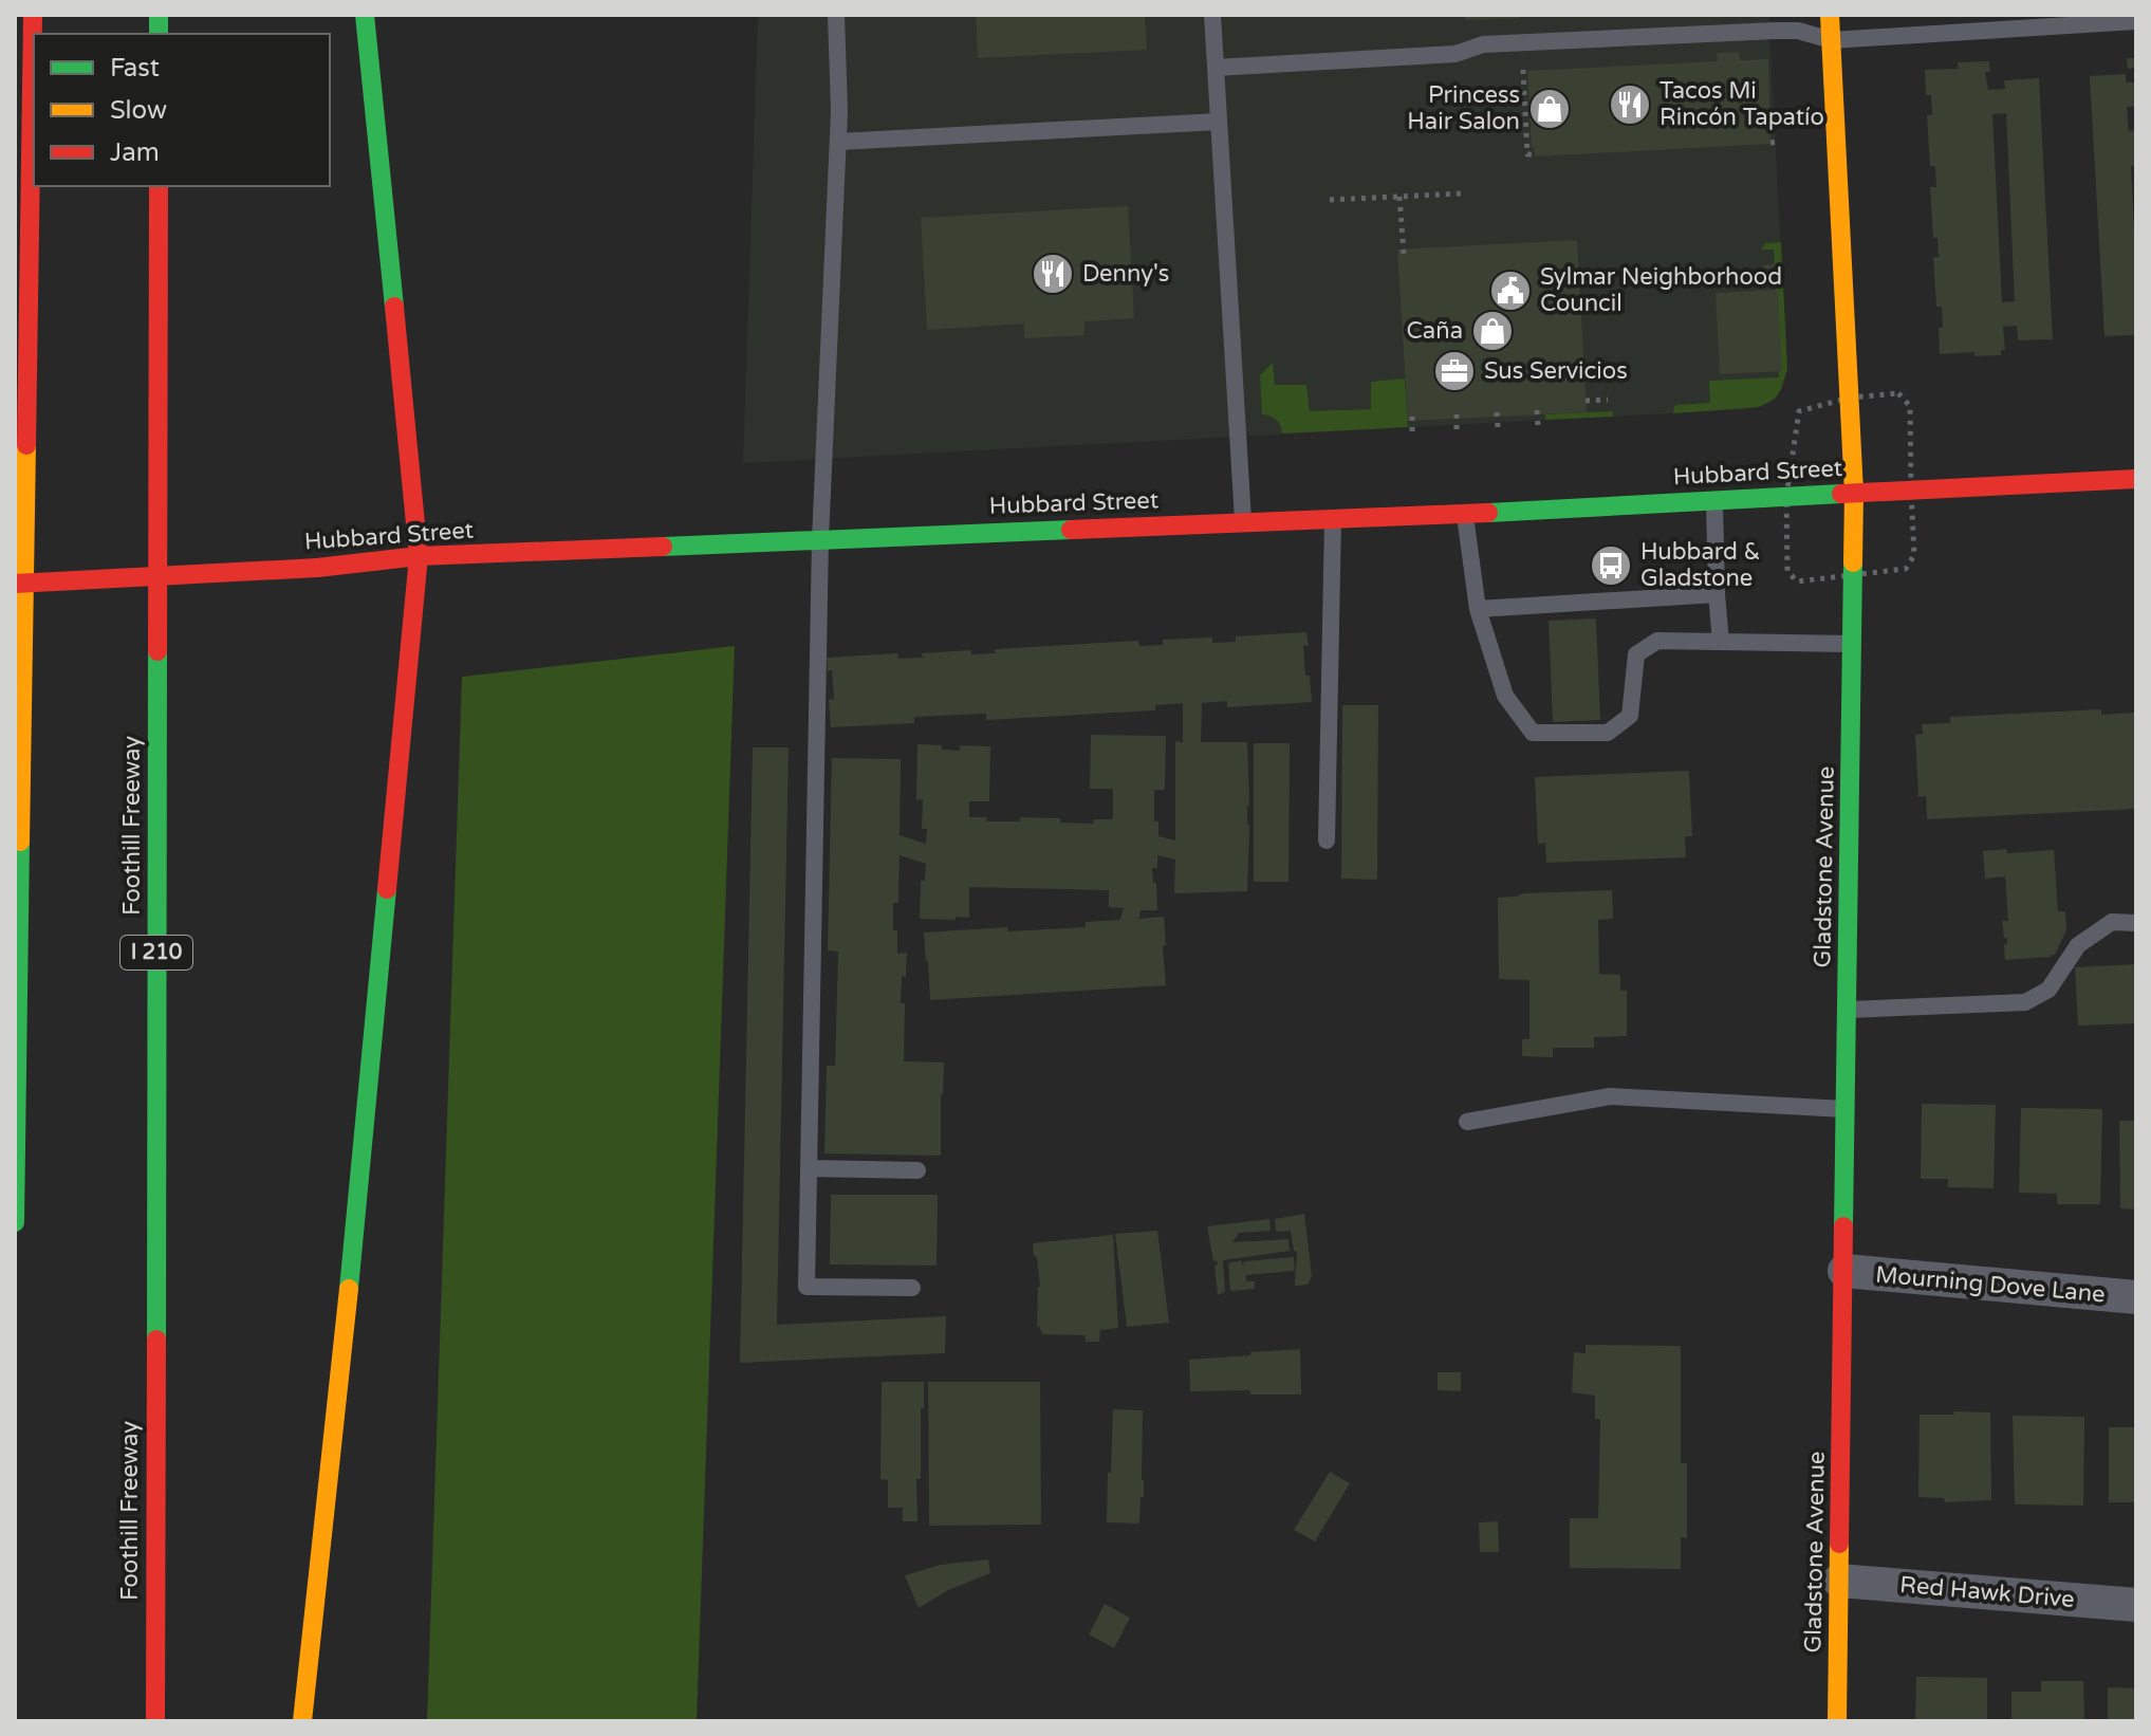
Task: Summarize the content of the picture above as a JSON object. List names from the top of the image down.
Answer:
{
  "streets": {
    "main road": [
      "Hubbard Street",
      "Foothill Freeway",
      "Gladstone Avenue",
      "I 210"
    ],
    "street": ["Mourning Dove Lane", "Red Hawk Drive"]
  },
  "crossings": [
    ["Hubbard Street", "Gladstone Avenue"],
    ["Gladstone Avenue", "Mourning Dove Lane"],
    ["Gladstone Avenue", "Red Hawk Drive"]
  ],
  "places": {
    "restaurant": ["Tacos Mi Rincón Tapatío", "Denny's"],
    "shop": ["Princess Hair Salon", "Caña"],
    "public building": ["Sylmar Neighborhood Council"],
    "office": ["Sus Servicios"],
    "bus stop": ["Hubbard & Gladstone"]
  },
  "legend": ["Fast", "Slow", "Jam"]
}
